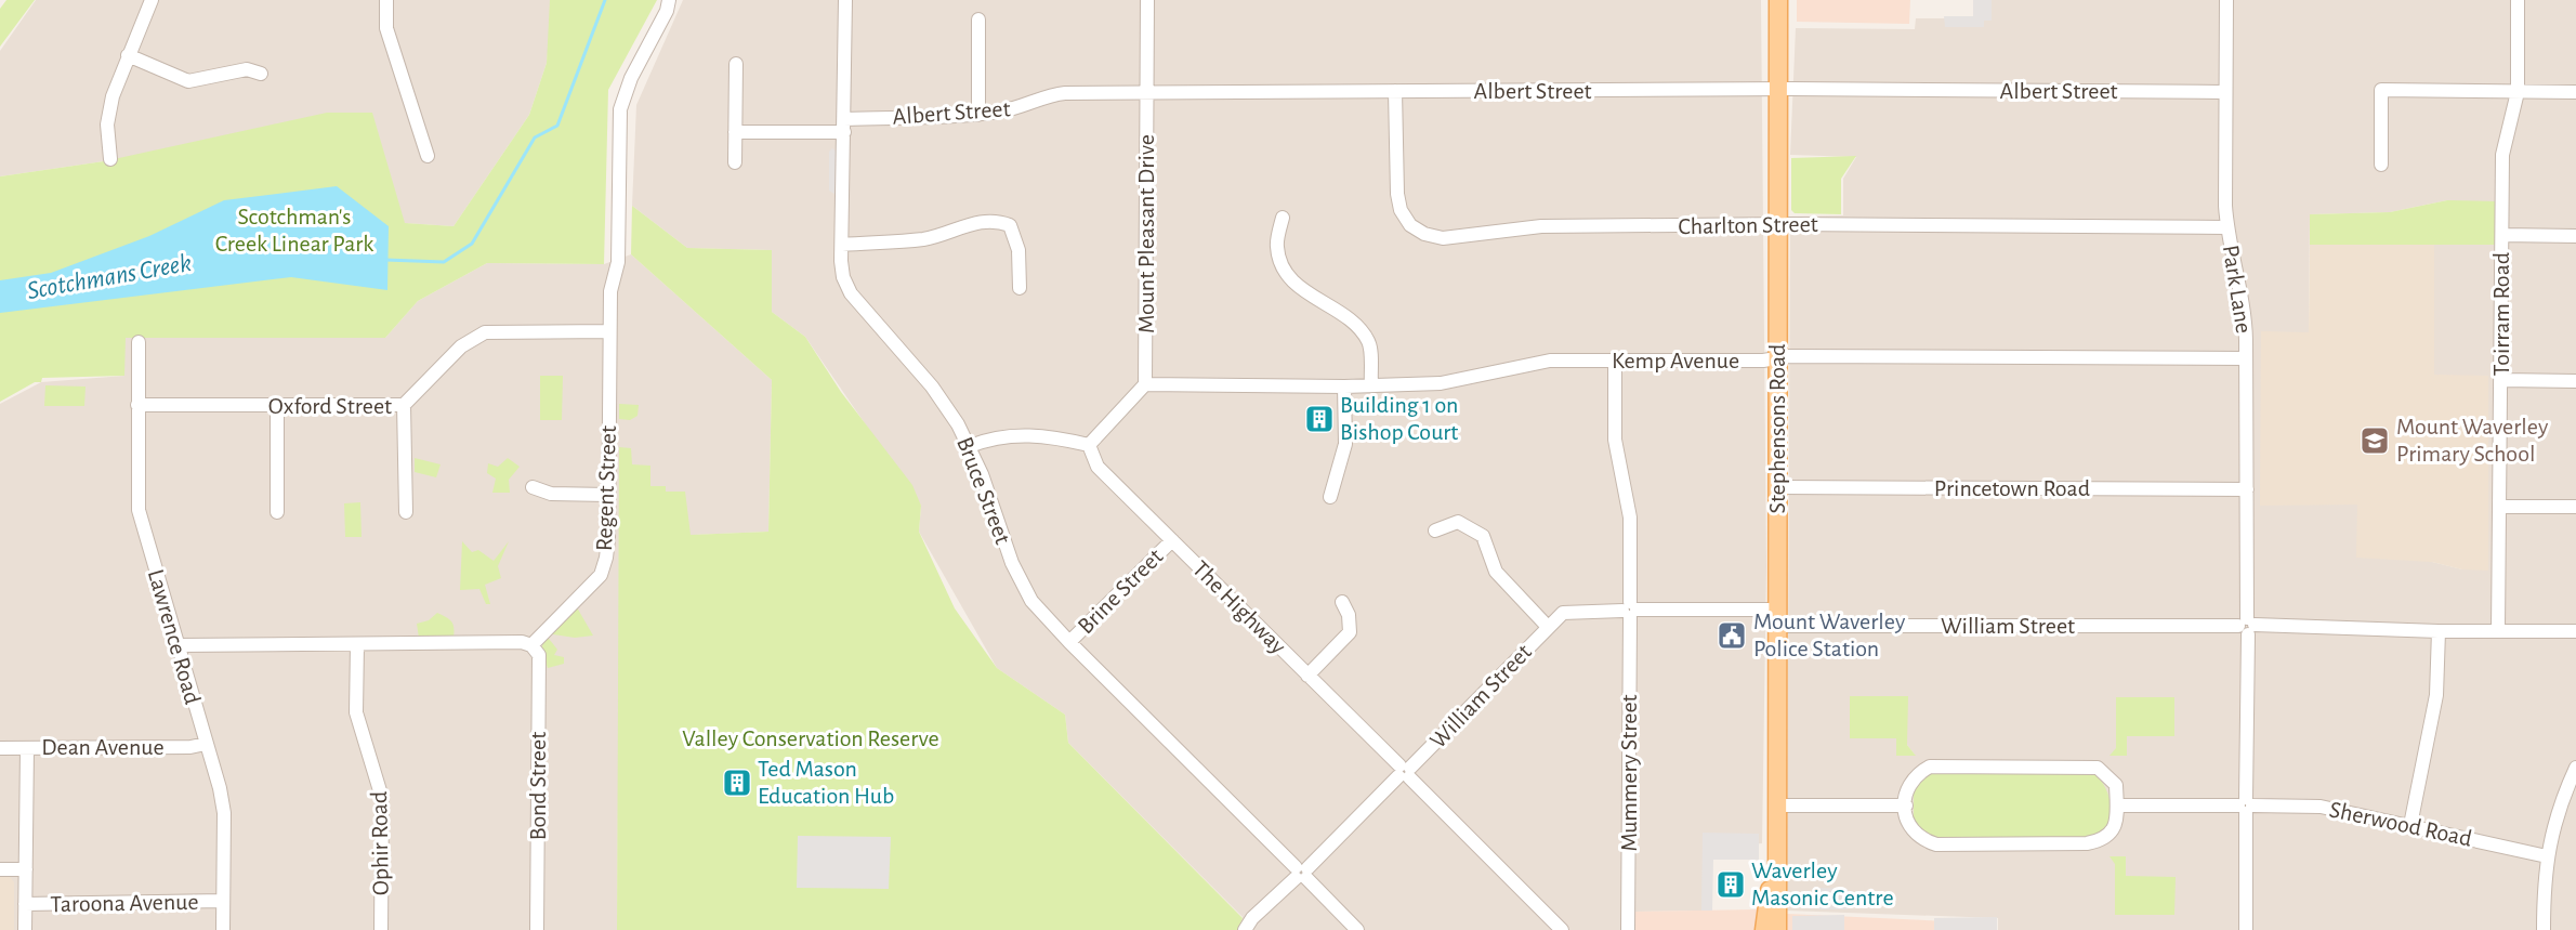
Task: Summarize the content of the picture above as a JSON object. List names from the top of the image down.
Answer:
{
  "streets": {
    "main road": ["Stephensons Road"],
    "street": [
      "Albert Street",
      "Charlton Street",
      "Mount Pleasant Drive",
      "Park Lane",
      "Toirram Road",
      "Kemp Avenue",
      "Oxford Street",
      "Regent Street",
      "Princetown Road",
      "Bruce Street",
      "Brine Street",
      "The Highway",
      "William Street",
      "Lawrence Road",
      "Dean Avenue",
      "Mummery Street",
      "Bond Street",
      "Sherwood Road",
      "Ophir Road",
      "Taroona Avenue"
    ]
  },
  "crossings": [
    ["Albert Street", "Charlton Street"],
    ["Albert Street", "Mount Pleasant Drive"],
    ["Albert Street", "Park Lane"],
    ["Albert Street", "Stephensons Road"],
    ["Albert Street", "Bruce Street"],
    ["Charlton Street", "Park Lane"],
    ["Charlton Street", "Stephensons Road"],
    ["Mount Pleasant Drive", "Kemp Avenue"],
    ["Park Lane", "Kemp Avenue"],
    ["Park Lane", "Princetown Road"],
    ["Park Lane", "William Street"],
    ["Park Lane", "Sherwood Road"],
    ["Toirram Road", "William Street"],
    ["Kemp Avenue", "Stephensons Road"],
    ["Kemp Avenue", "Mummery Street"],
    ["Oxford Street", "Regent Street"],
    ["Oxford Street", "Lawrence Road"],
    ["Stephensons Road", "Princetown Road"],
    ["Stephensons Road", "William Street"],
    ["Regent Street", "Bond Street"],
    ["Bruce Street", "Brine Street"],
    ["Bruce Street", "William Street"],
    ["Brine Street", "The Highway"],
    ["The Highway", "William Street"],
    ["William Street", "Mummery Street"],
    ["Lawrence Road", "Dean Avenue"],
    ["Lawrence Road", "Taroona Avenue"]
  ],
  "water": ["Scotchmans Creek"],
  "parks": ["Scotchman's Creek Linear Park", "Valley Conservation Reserve"],
  "places": {
    "building": ["Building 1 on Bishop Court", "Ted Mason Education Hub", "Waverley Masonic Centre"],
    "school or university": ["Mount Waverley Primary School"],
    "public building": ["Mount Waverley Police Station"]
  }
}
